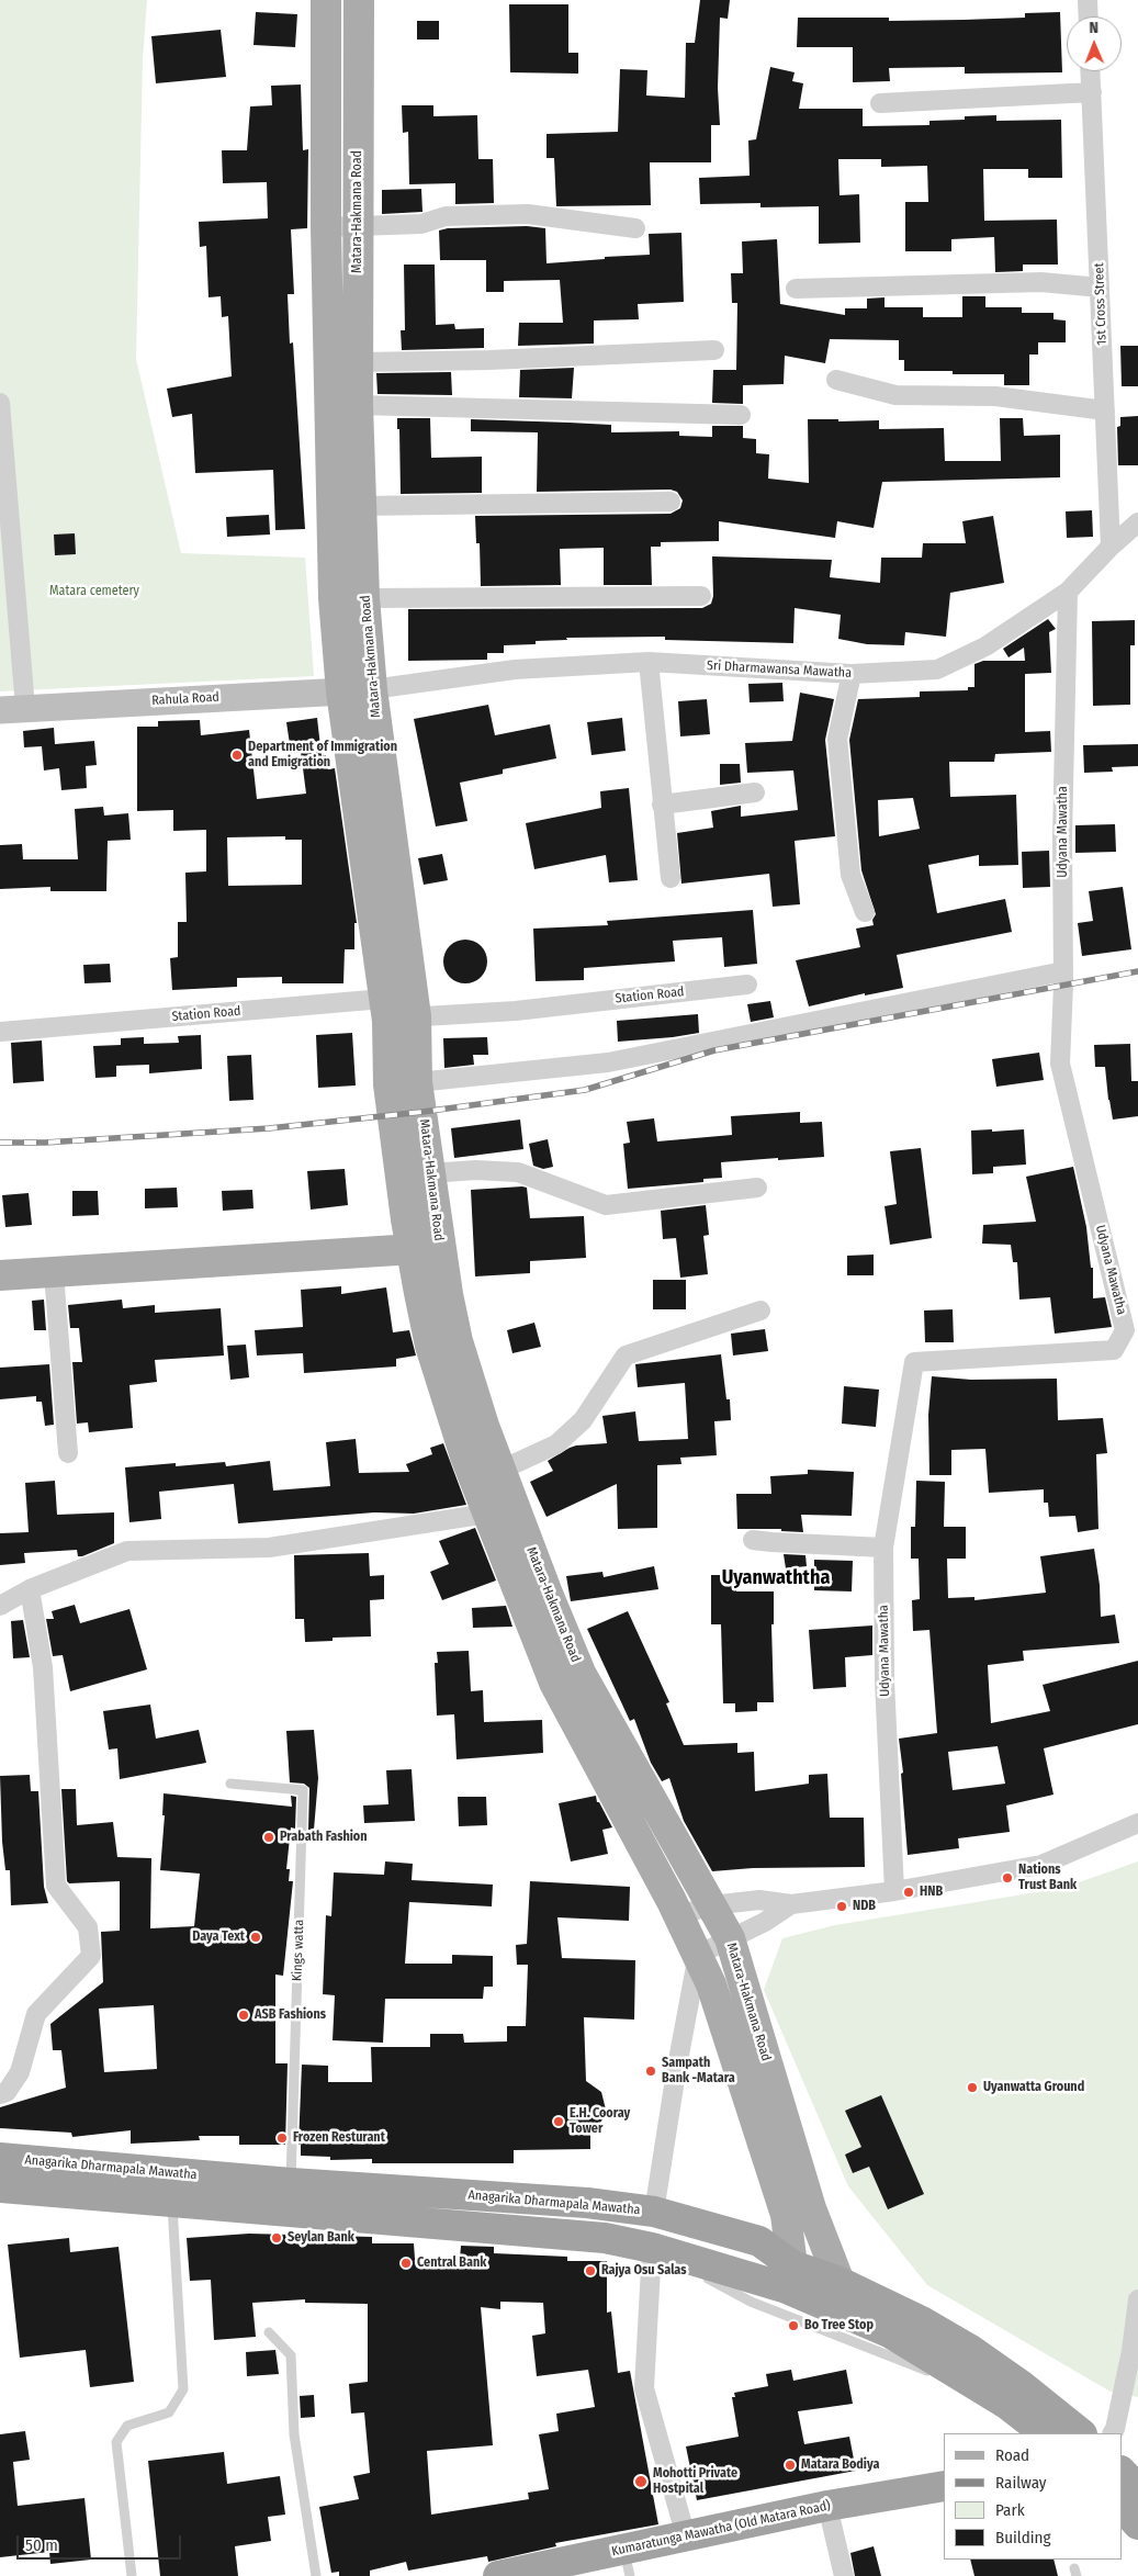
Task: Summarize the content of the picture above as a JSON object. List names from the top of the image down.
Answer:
{
  "streets": {
    "highway": ["Anagarika Dharmapala Mawatha", "Kumaratunga Mawatha (Old Matara Road)"],
    "main road": ["Matara-Hakmana Road", "Rahula Road"],
    "street": [
      "1st Cross Street",
      "Sri Dharmawansa Mawatha",
      "Udyana Mawatha",
      "Station Road"
    ],
    "lane": ["Kings watta"]
  },
  "crossings": [
    ["Matara-Hakmana Road", "Sri Dharmawansa Mawatha"],
    ["Matara-Hakmana Road", "Rahula Road"],
    ["Matara-Hakmana Road", "Station Road"],
    ["Matara-Hakmana Road", "Anagarika Dharmapala Mawatha"],
    ["1st Cross Street", "Sri Dharmawansa Mawatha"],
    ["Sri Dharmawansa Mawatha", "Rahula Road"],
    ["Sri Dharmawansa Mawatha", "Udyana Mawatha"],
    ["Kings watta", "Anagarika Dharmapala Mawatha"]
  ],
  "districts": ["Uyanwaththa"],
  "parks": ["Matara cemetery"],
  "places": [
    "Department of Immigration and Emigration",
    "Prabath Fashion",
    "Nations Trust Bank",
    "HNB",
    "NDB",
    "Daya Text",
    "ASB Fashions",
    "Sampath Bank -Matara",
    "Uyanwatta Ground",
    "E.H. Cooray Tower",
    "Frozen Resturant",
    "Seylan Bank",
    "Central Bank",
    "Rajya Osu Salas",
    "Bo Tree Stop",
    "Matara Bodiya",
    "Mohotti Private Hostpital"
  ],
  "legend": [
    "Road",
    "Railway",
    "Park",
    "Building"
  ],
  "scale_bar": "50 m",
  "north": "top"
}
